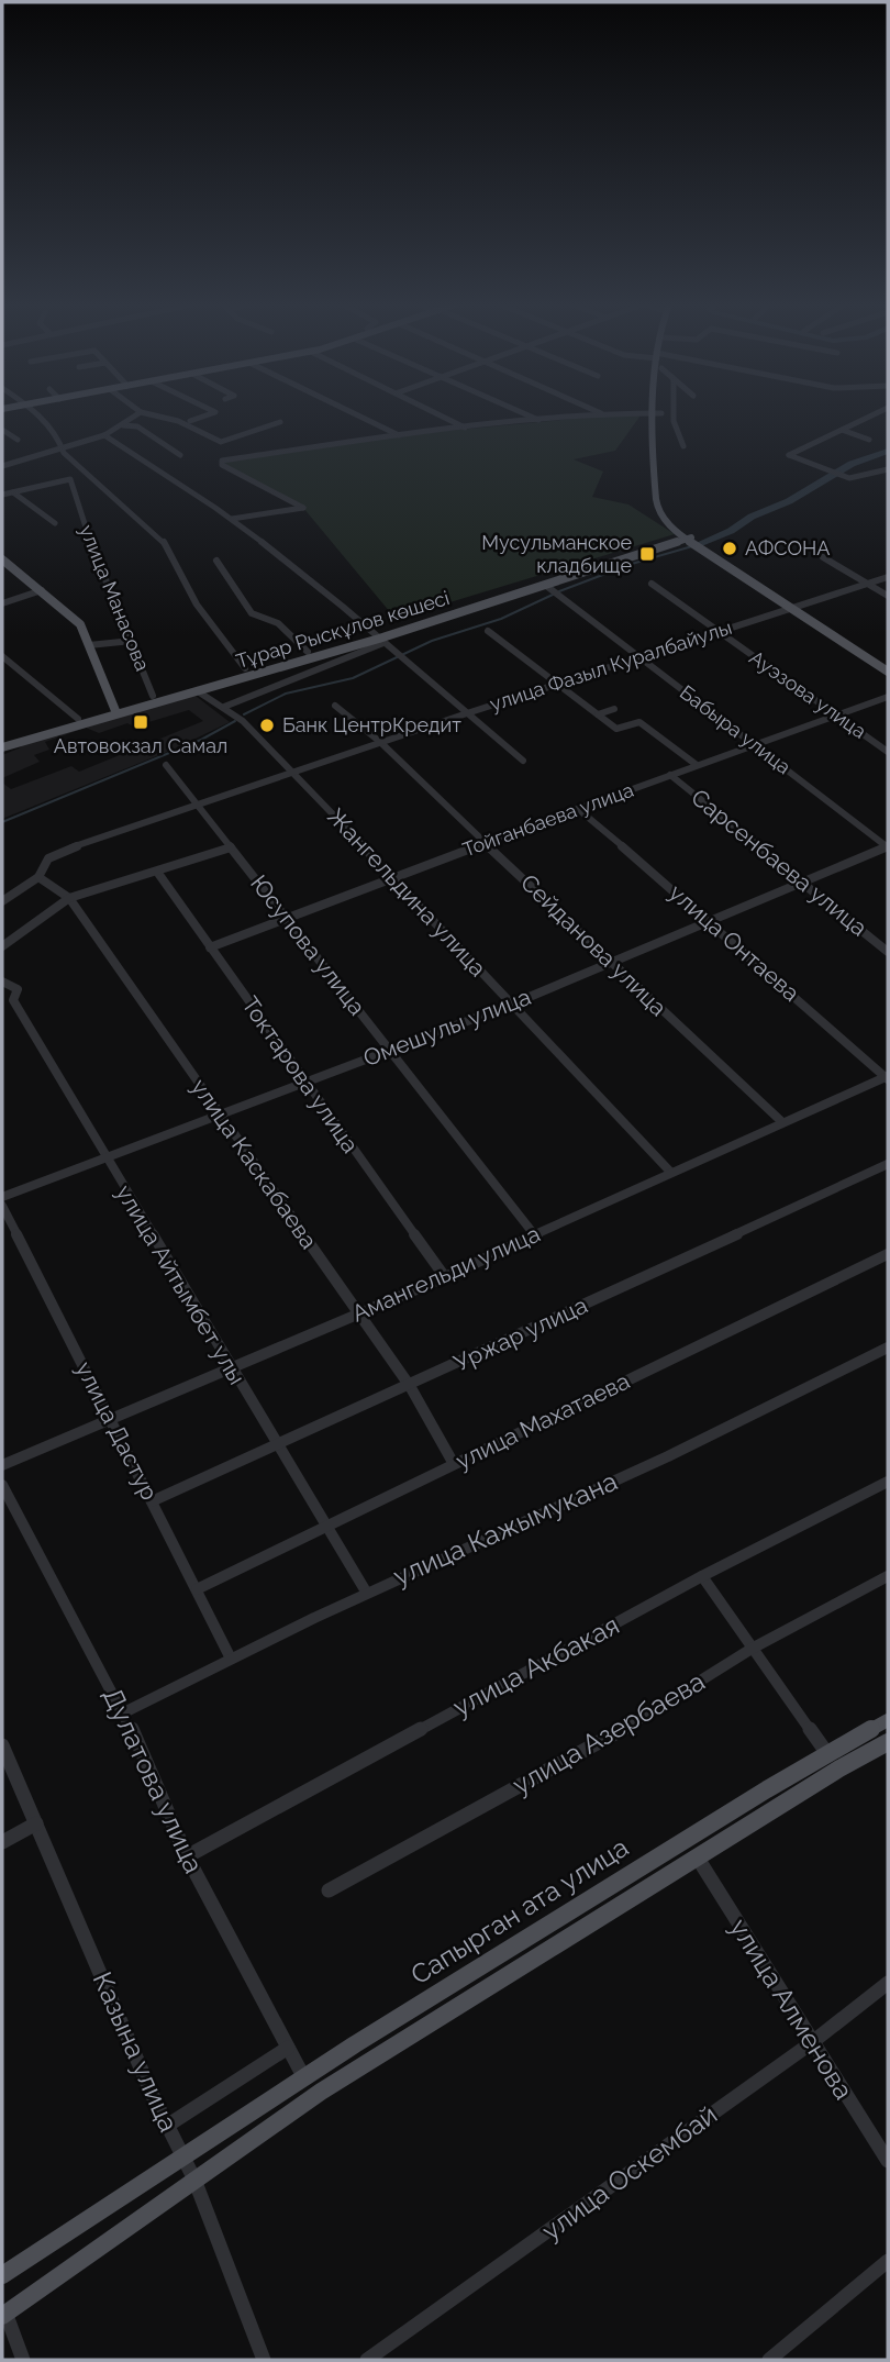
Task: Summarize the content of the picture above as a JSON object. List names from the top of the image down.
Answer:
{
  "streets": {
    "main road": ["Тұрар Рыскұлов көшесі", "Сапырган ата улица"],
    "street": [
      "улица Манасова",
      "улица Фазыл Куралбайулы",
      "Ауэзова улица",
      "Бабыра улица",
      "Тойганбаева улица",
      "Сарсенбаева улица",
      "Жангельдина улица",
      "улица Онтаева",
      "Юсупова улица",
      "Сейданова улица",
      "Омешулы улица",
      "Токтарова улица",
      "улица Каскабаева",
      "Амангельди улица",
      "улица Айтымбет улы",
      "Уржар улица",
      "улица Махатаева",
      "улица Дастур",
      "улица Кажымукана",
      "улица Акбакая",
      "улица Азербаева",
      "Дулатова улица",
      "улица Алменова",
      "Казына улица",
      "улица Оскембай"
    ]
  },
  "crossings": [
    ["улица Манасова", "Тұрар Рыскұлов көшесі"],
    ["Тұрар Рыскұлов көшесі", "Бабыра улица"],
    ["Тұрар Рыскұлов көшесі", "Жангельдина улица"],
    ["улица Фазыл Куралбайулы", "Ауэзова улица"],
    ["улица Фазыл Куралбайулы", "Бабыра улица"],
    ["улица Фазыл Куралбайулы", "Жангельдина улица"],
    ["улица Фазыл Куралбайулы", "Юсупова улица"],
    ["улица Фазыл Куралбайулы", "Сейданова улица"],
    ["улица Фазыл Куралбайулы", "улица Каскабаева"],
    ["Ауэзова улица", "Тойганбаева улица"],
    ["Бабыра улица", "Тойганбаева улица"],
    ["Бабыра улица", "Омешулы улица"],
    ["Тойганбаева улица", "Сарсенбаева улица"],
    ["Тойганбаева улица", "Жангельдина улица"],
    ["Тойганбаева улица", "улица Онтаева"],
    ["Тойганбаева улица", "Юсупова улица"],
    ["Тойганбаева улица", "Сейданова улица"],
    ["Тойганбаева улица", "Токтарова улица"],
    ["Сарсенбаева улица", "Омешулы улица"],
    ["Жангельдина улица", "Омешулы улица"],
    ["Жангельдина улица", "Амангельди улица"],
    ["улица Онтаева", "Омешулы улица"],
    ["улица Онтаева", "Амангельди улица"],
    ["Юсупова улица", "Омешулы улица"],
    ["Юсупова улица", "Амангельди улица"],
    ["Сейданова улица", "Омешулы улица"],
    ["Сейданова улица", "Амангельди улица"],
    ["Омешулы улица", "Токтарова улица"],
    ["Омешулы улица", "улица Каскабаева"],
    ["Омешулы улица", "улица Айтымбет улы"],
    ["Токтарова улица", "Амангельди улица"],
    ["улица Каскабаева", "Амангельди улица"],
    ["улица Каскабаева", "Уржар улица"],
    ["улица Каскабаева", "улица Махатаева"],
    ["Амангельди улица", "улица Айтымбет улы"],
    ["Амангельди улица", "улица Дастур"],
    ["улица Айтымбет улы", "Уржар улица"],
    ["улица Айтымбет улы", "улица Махатаева"],
    ["улица Айтымбет улы", "улица Кажымукана"],
    ["Уржар улица", "улица Дастур"],
    ["улица Махатаева", "улица Дастур"],
    ["улица Дастур", "улица Кажымукана"],
    ["улица Кажымукана", "Дулатова улица"],
    ["улица Акбакая", "Дулатова улица"],
    ["Дулатова улица", "Сапырган ата улица"],
    ["Сапырган ата улица", "улица Алменова"],
    ["Сапырган ата улица", "Казына улица"],
    ["улица Алменова", "улица Оскембай"]
  ],
  "places": {
    "other": ["АФСОНА", "Банк ЦентрКредит"],
    "transit": ["Мусульманское кладбище", "Автовокзал Самал"]
  }
}
